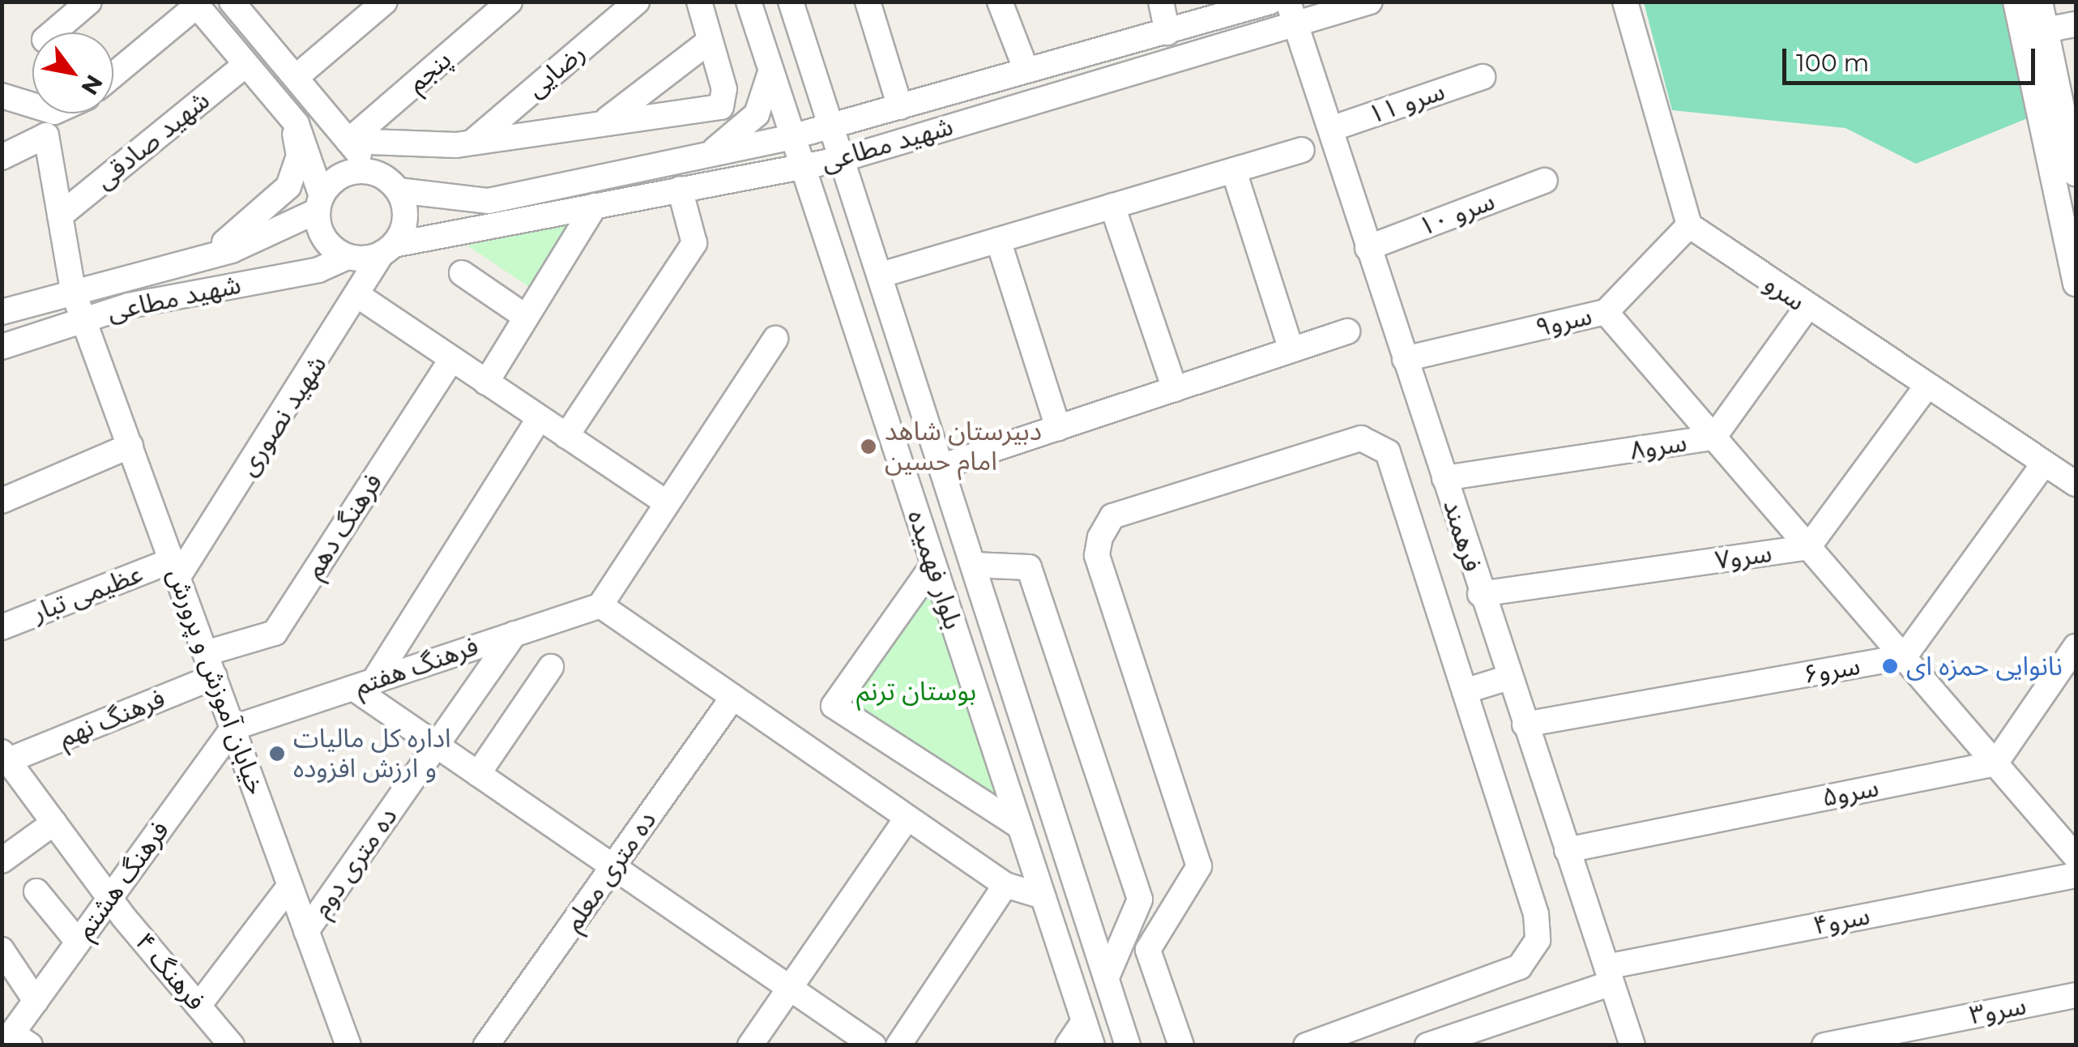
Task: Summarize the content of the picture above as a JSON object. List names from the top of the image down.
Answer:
{
  "streets": {
    "street": [
      "رضایی",
      "پنجم",
      "۱۱ سرو",
      "شهید صادقی",
      "شهید مطاعی",
      "سرو ۱۰",
      "سرو",
      "سرو۹",
      "شهید نصوری",
      "سرو۸",
      "فرهنگ دهم",
      "فرهمند",
      "سرو۷",
      "بلوار فهمیده",
      "عظیمی تبار",
      "فرهنگ هفتم",
      "سرو۶",
      "خیابان آموزش و پرورش",
      "فرهنگ نهم",
      "سرو۵",
      "ده متری دوم",
      "ده متری معلم",
      "فرهنگ هشتم",
      "سرو۴",
      "فرهنگ ۴",
      "سرو۳"
    ]
  },
  "crossings": [
    ["۱۱ سرو", "فرهمند"],
    ["شهید صادقی", "خیابان آموزش و پرورش"],
    ["شهید مطاعی", "شهید نصوری"],
    ["شهید مطاعی", "فرهمند"],
    ["شهید مطاعی", "بلوار فهمیده"],
    ["شهید مطاعی", "خیابان آموزش و پرورش"],
    ["سرو ۱۰", "فرهمند"],
    ["سرو", "سرو۹"],
    ["سرو", "سرو۸"],
    ["سرو", "سرو۷"],
    ["سرو۹", "فرهمند"],
    ["شهید نصوری", "عظیمی تبار"],
    ["شهید نصوری", "خیابان آموزش و پرورش"],
    ["سرو۸", "فرهمند"],
    ["فرهنگ دهم", "خیابان آموزش و پرورش"],
    ["فرهمند", "سرو۷"],
    ["فرهمند", "سرو۶"],
    ["فرهمند", "سرو۵"],
    ["فرهمند", "سرو۴"],
    ["عظیمی تبار", "خیابان آموزش و پرورش"],
    ["فرهنگ هفتم", "خیابان آموزش و پرورش"],
    ["فرهنگ هفتم", "ده متری دوم"],
    ["فرهنگ هفتم", "فرهنگ هشتم"],
    ["خیابان آموزش و پرورش", "فرهنگ نهم"],
    ["خیابان آموزش و پرورش", "ده متری دوم"],
    ["خیابان آموزش و پرورش", "فرهنگ هشتم"],
    ["فرهنگ نهم", "فرهنگ ۴"],
    ["فرهنگ هشتم", "فرهنگ ۴"]
  ],
  "parks": ["بوستان ترنم"],
  "places": ["دبیرستان شاهد امام حسین", "نانوایی حمزه ای", "اداره کل مالیات و ارزش افزوده"],
  "scale_bar": "100 m",
  "north": "bottom right"
}
